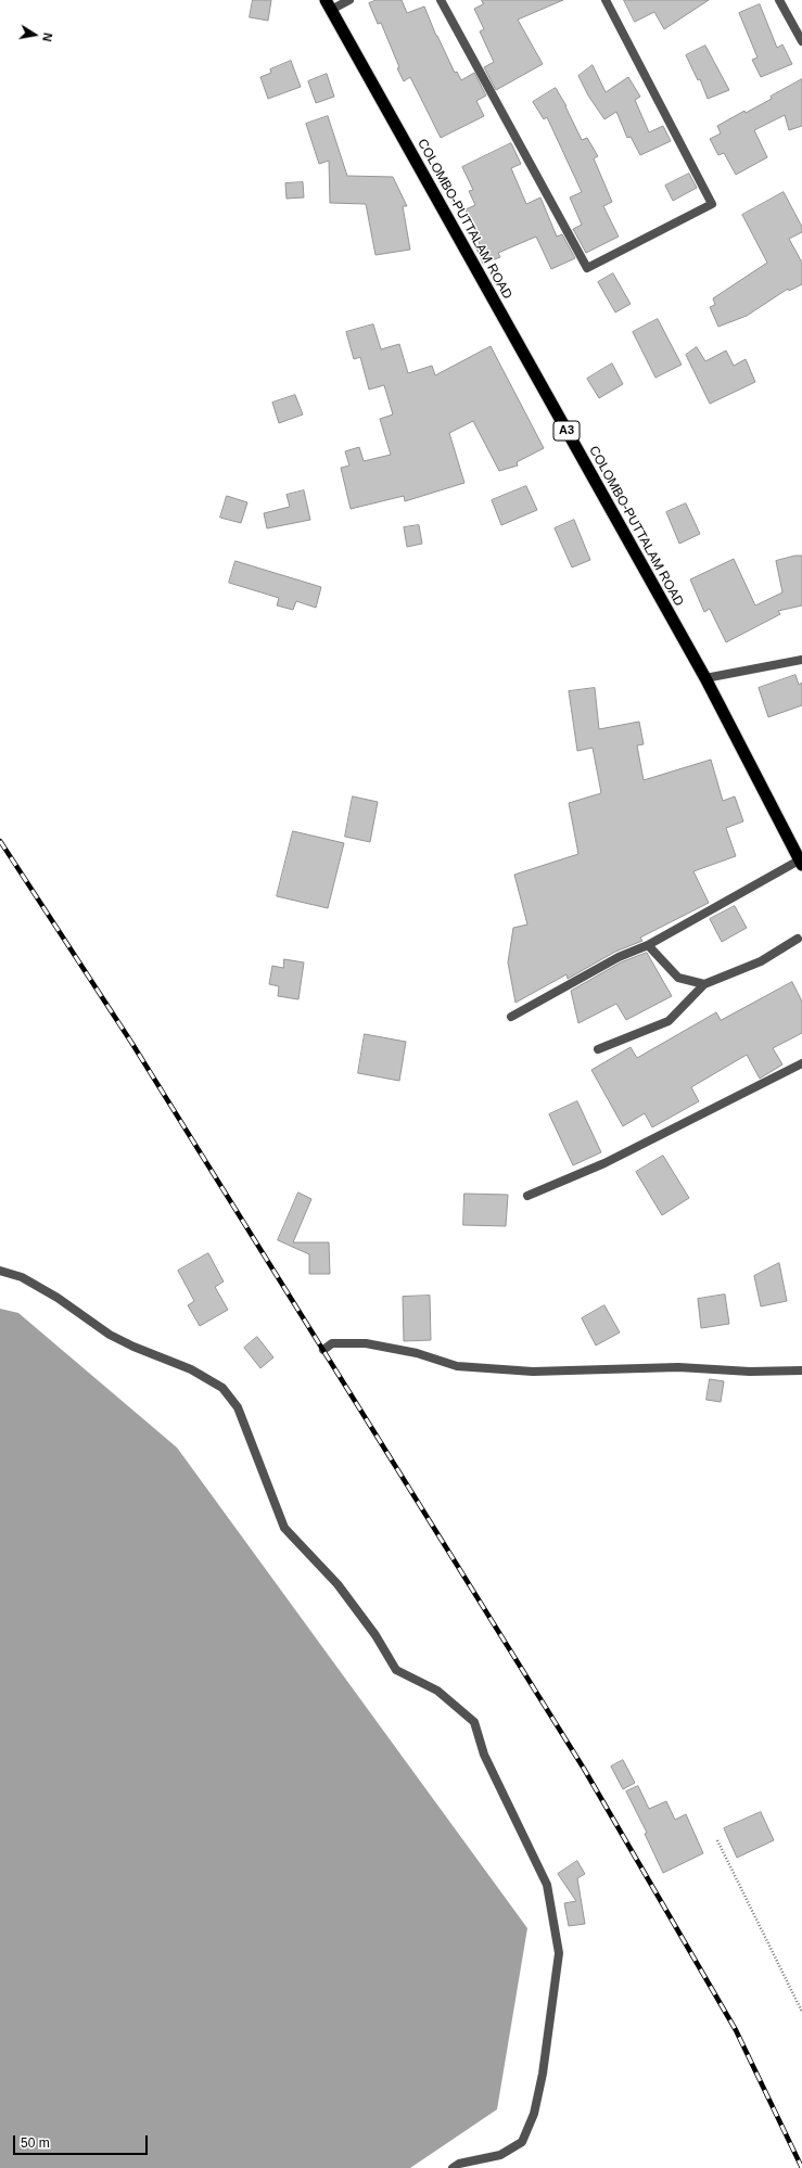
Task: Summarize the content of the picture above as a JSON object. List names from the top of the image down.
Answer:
{
  "streets": {
    "highway": ["COLOMBO-PUTTALAM ROAD", "A3"]
  },
  "scale_bar": "50 m",
  "north": "right"
}
